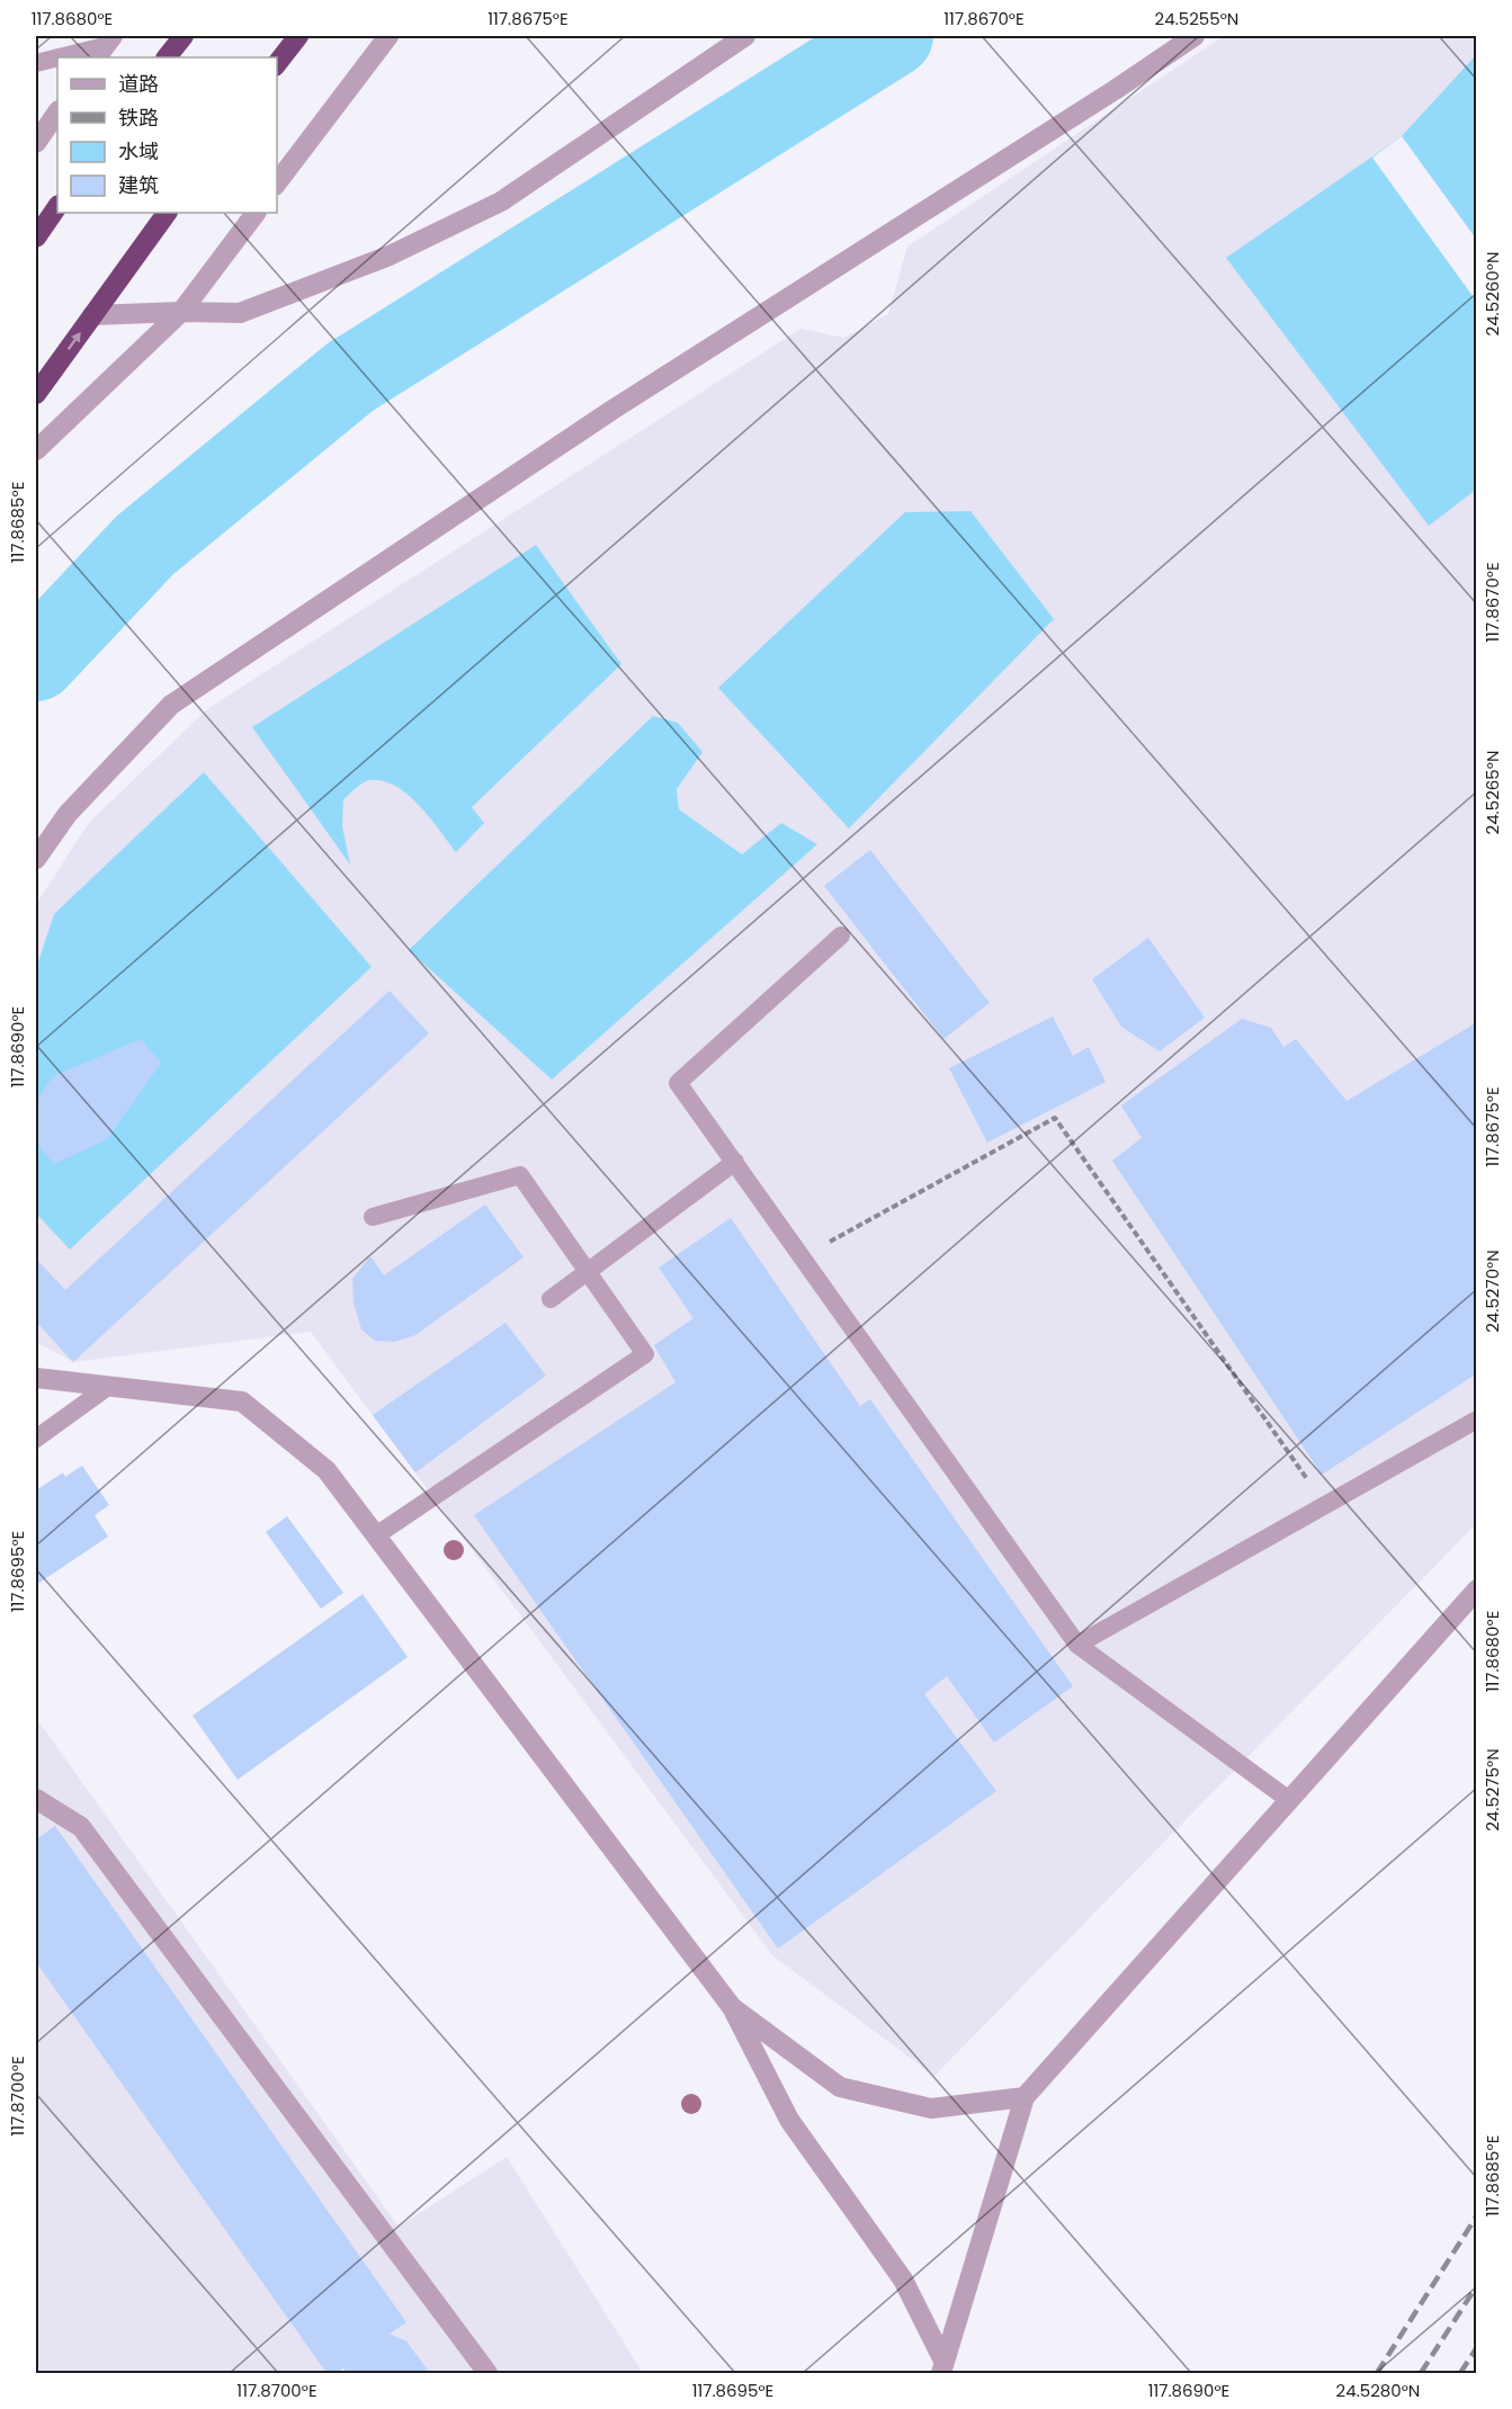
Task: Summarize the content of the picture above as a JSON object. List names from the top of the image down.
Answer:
{
  "legend": [
    "道路",
    "铁路",
    "水域",
    "建筑"
  ],
  "coordinates": [
    "117.8680°E",
    "117.8675°E",
    "117.8670°E",
    "24.5255°N",
    "24.5260°N",
    "117.8685°E",
    "24.5265°N",
    "117.8690°E",
    "24.5270°N",
    "117.8695°E",
    "24.5275°N",
    "117.8700°E",
    "24.5280°N"
  ]
}
